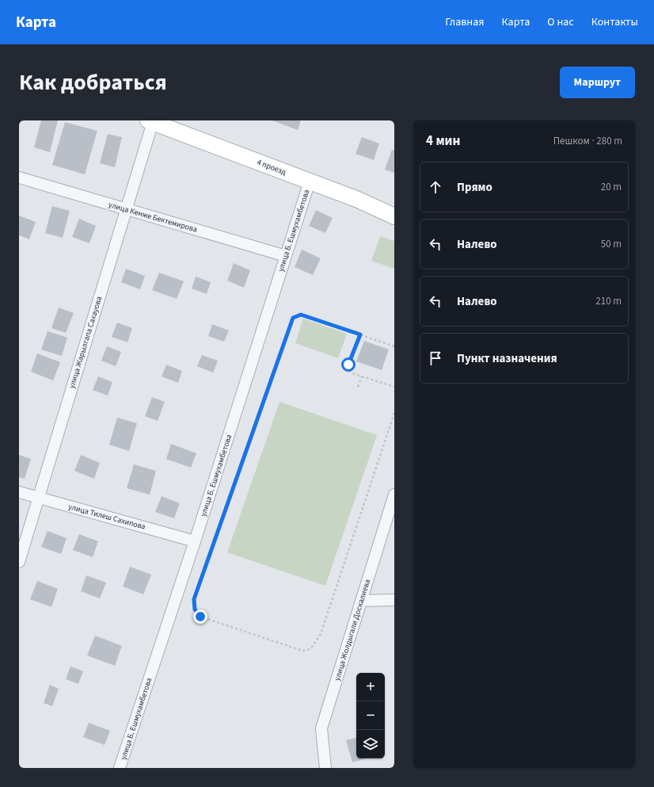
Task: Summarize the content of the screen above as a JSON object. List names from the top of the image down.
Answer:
{
  "streets": {
    "street": [
      "4 проезд",
      "улица Кенже Бектемирова",
      "улица Б. Ешмухамбетова",
      "улица Жарылгапа Сахауова",
      "улица Тилеш Сахипова",
      "улица Жолдыгали Доскалиева"
    ]
  },
  "crossings": [
    ["4 проезд", "улица Б. Ешмухамбетова"],
    ["4 проезд", "улица Жарылгапа Сахауова"],
    ["улица Кенже Бектемирова", "улица Б. Ешмухамбетова"],
    ["улица Кенже Бектемирова", "улица Жарылгапа Сахауова"],
    ["улица Б. Ешмухамбетова", "улица Тилеш Сахипова"],
    ["улица Жарылгапа Сахауова", "улица Тилеш Сахипова"]
  ],
  "page": {
    "header": "Карта",
    "nav": [
      "Главная",
      "Карта",
      "О нас",
      "Контакты"
    ],
    "title": "Как добраться",
    "buttons": "Маршрут",
    "heading": ["4 мин", "Пешком · 280 m"],
    "list": [
      ["Прямо", "20 m"],
      ["Налево", "50 m"],
      ["Налево", "210 m"],
      "Пункт назначения"
    ],
    "map_buttons": ["+", "−"]
  }
}
